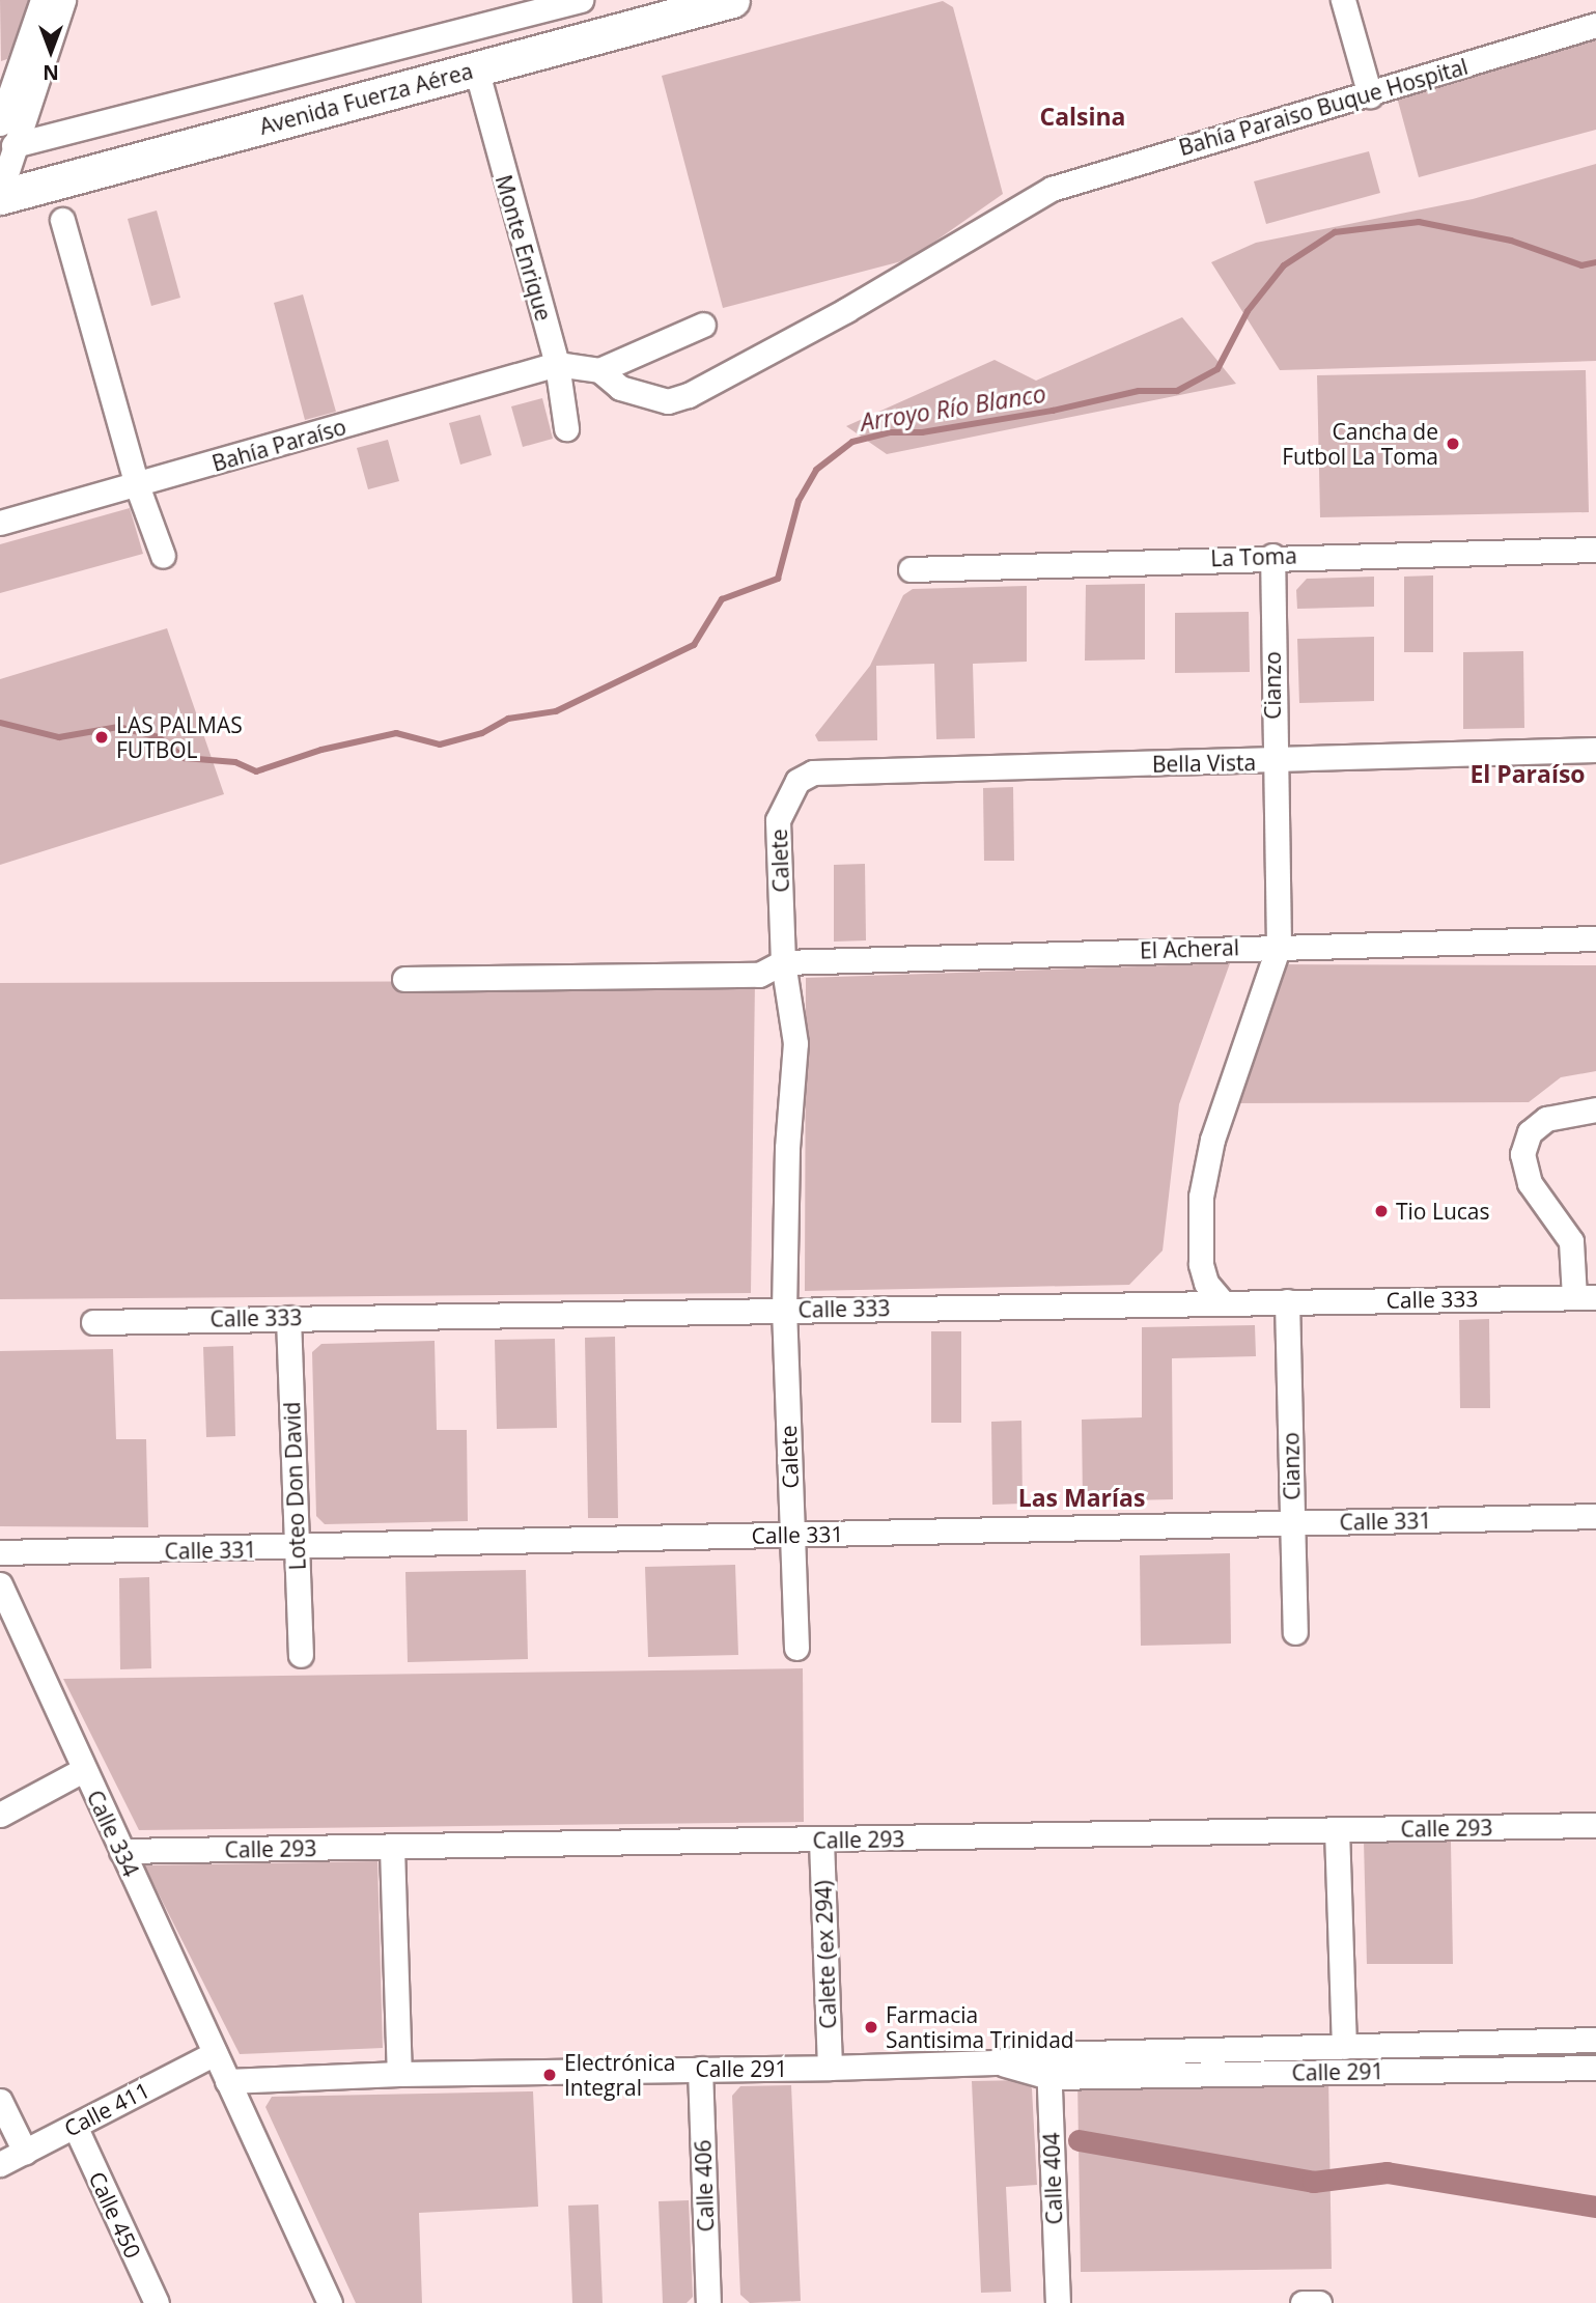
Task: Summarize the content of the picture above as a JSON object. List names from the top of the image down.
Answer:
{
  "streets": {
    "main road": ["Avenida Fuerza Aérea"],
    "street": [
      "Bahía Paraiso Buque Hospital",
      "Monte Enrique",
      "Bahía Paraíso",
      "La Toma",
      "Cianzo",
      "Bella Vista",
      "Calete",
      "El Acheral",
      "Calle 333",
      "Loteo Don David",
      "Calle 331",
      "Calle 293",
      "Calle 334",
      "Calete (ex 294)",
      "Calle 291",
      "Calle 411",
      "Calle 404",
      "Calle 406",
      "Calle 450"
    ]
  },
  "crossings": [
    ["Avenida Fuerza Aérea", "Monte Enrique"],
    ["Monte Enrique", "Bahía Paraíso"],
    ["La Toma", "Cianzo"],
    ["Cianzo", "Bella Vista"],
    ["Cianzo", "El Acheral"],
    ["Cianzo", "Calle 333"],
    ["Cianzo", "Calle 331"],
    ["Bella Vista", "Calete"],
    ["Calete", "El Acheral"],
    ["Calete", "Calle 333"],
    ["Calete", "Calle 331"],
    ["Calle 333", "Loteo Don David"],
    ["Loteo Don David", "Calle 331"],
    ["Calle 293", "Calle 334"],
    ["Calle 293", "Calete (ex 294)"],
    ["Calle 334", "Calle 291"],
    ["Calle 334", "Calle 411"],
    ["Calete (ex 294)", "Calle 291"],
    ["Calle 291", "Calle 404"],
    ["Calle 291", "Calle 406"],
    ["Calle 411", "Calle 450"]
  ],
  "districts": ["Calsina", "El Paraíso", "Las Marías"],
  "water": ["Arroyo Río Blanco"],
  "places": [
    "Cancha de Futbol La Toma",
    "LAS PALMAS FUTBOL",
    "Tio Lucas",
    "Farmacia Santisima Trinidad",
    "Electrónica Integral"
  ],
  "north": "bottom"
}
